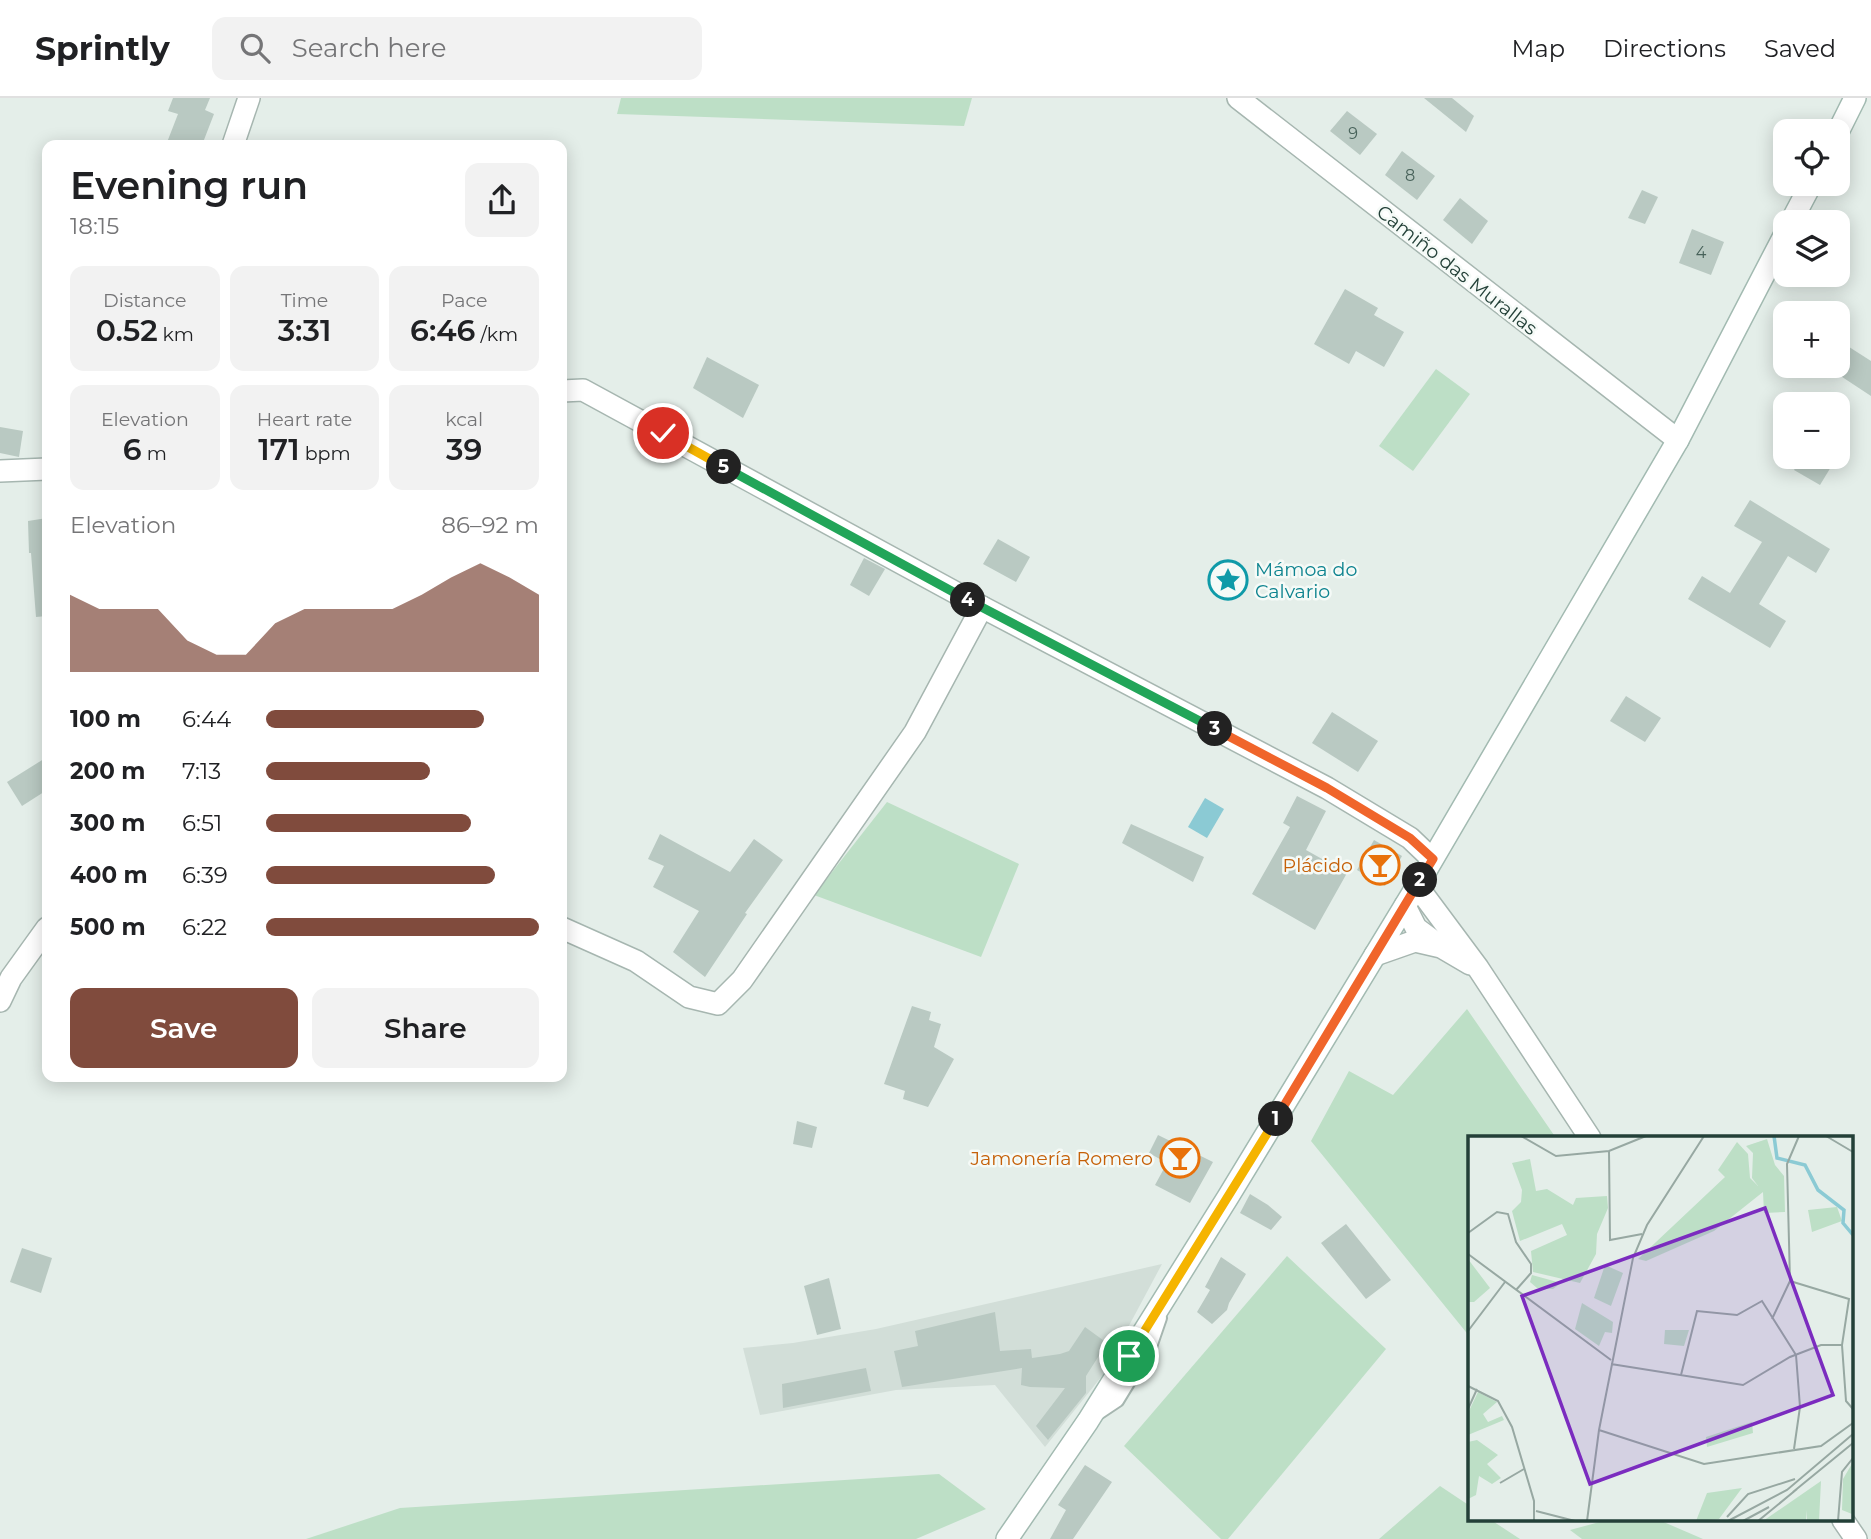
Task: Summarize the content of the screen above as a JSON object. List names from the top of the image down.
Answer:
{
  "streets": {
    "street": ["Camiño das Murallas"]
  },
  "places": {
    "place": ["Mámoa do Calvario"],
    "bar": ["Plácido", "Jamonería Romero"]
  },
  "house_numbers": ["9", "8", "4"],
  "page": {
    "header": "Sprintly",
    "search": "Search here",
    "nav": ["Map", "Directions", "Saved"],
    "map_buttons": ["+", "−"],
    "heading": ["Evening run", "18:15"],
    "stats": [
      ["Distance", "0.52 km"],
      ["Time", "3:31"],
      ["Pace", "6:46 /km"],
      ["Elevation", "6 m"],
      ["Heart rate", "171 bpm"],
      ["kcal", "39"]
    ],
    "pins": [
      "5",
      "4",
      "3",
      "2",
      "1"
    ],
    "chart": ["Elevation", "86–92 m"],
    "list": [
      {
        "name": "100 m",
        "note": "6:44"
      },
      {
        "name": "200 m",
        "note": "7:13"
      },
      {
        "name": "300 m",
        "note": "6:51"
      },
      {
        "name": "400 m",
        "note": "6:39"
      },
      {
        "name": "500 m",
        "note": "6:22"
      }
    ],
    "buttons": ["Save", "Share"]
  }
}
